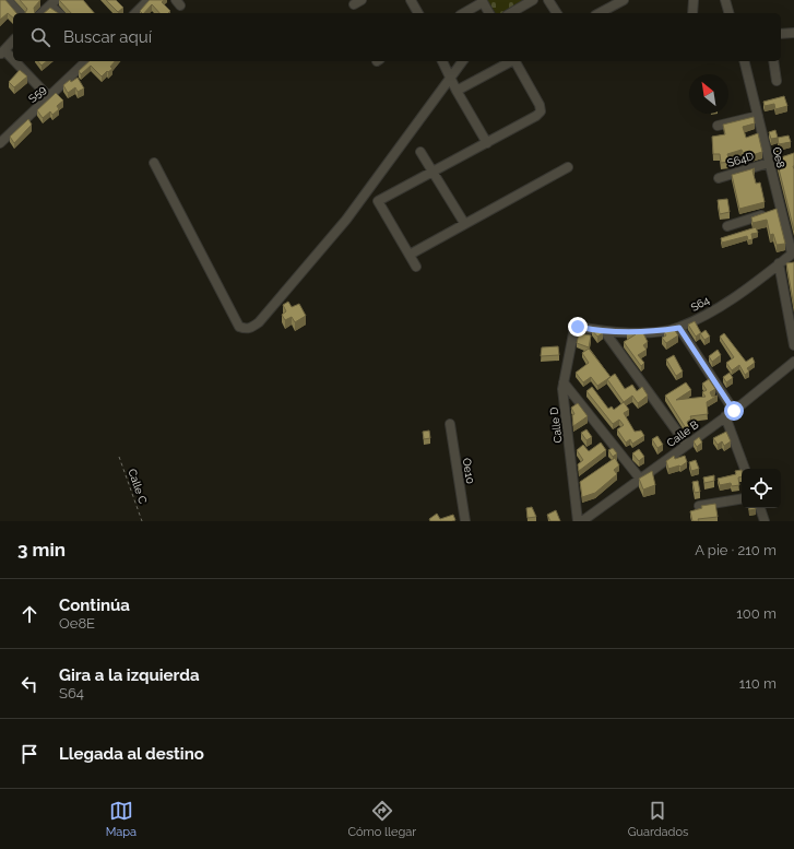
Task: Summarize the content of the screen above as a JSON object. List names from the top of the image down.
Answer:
{
  "streets": {
    "street": [
      "S59",
      "Oe8",
      "S64D",
      "S64",
      "Calle D",
      "Calle B",
      "Oe10"
    ],
    "path": ["Calle C"]
  },
  "crossings": [
    ["Oe8", "S64D"],
    ["Oe8", "S64"],
    ["S64", "Calle D"]
  ],
  "north": "top left",
  "page": {
    "search": "Buscar aquí",
    "heading": ["3 min", "A pie · 210 m"],
    "list": [
      ["Continúa", "Oe8E", "100 m"],
      ["Gira a la izquierda", "S64", "110 m"],
      "Llegada al destino"
    ],
    "nav": ["Mapa", "Cómo llegar", "Guardados"]
  }
}
